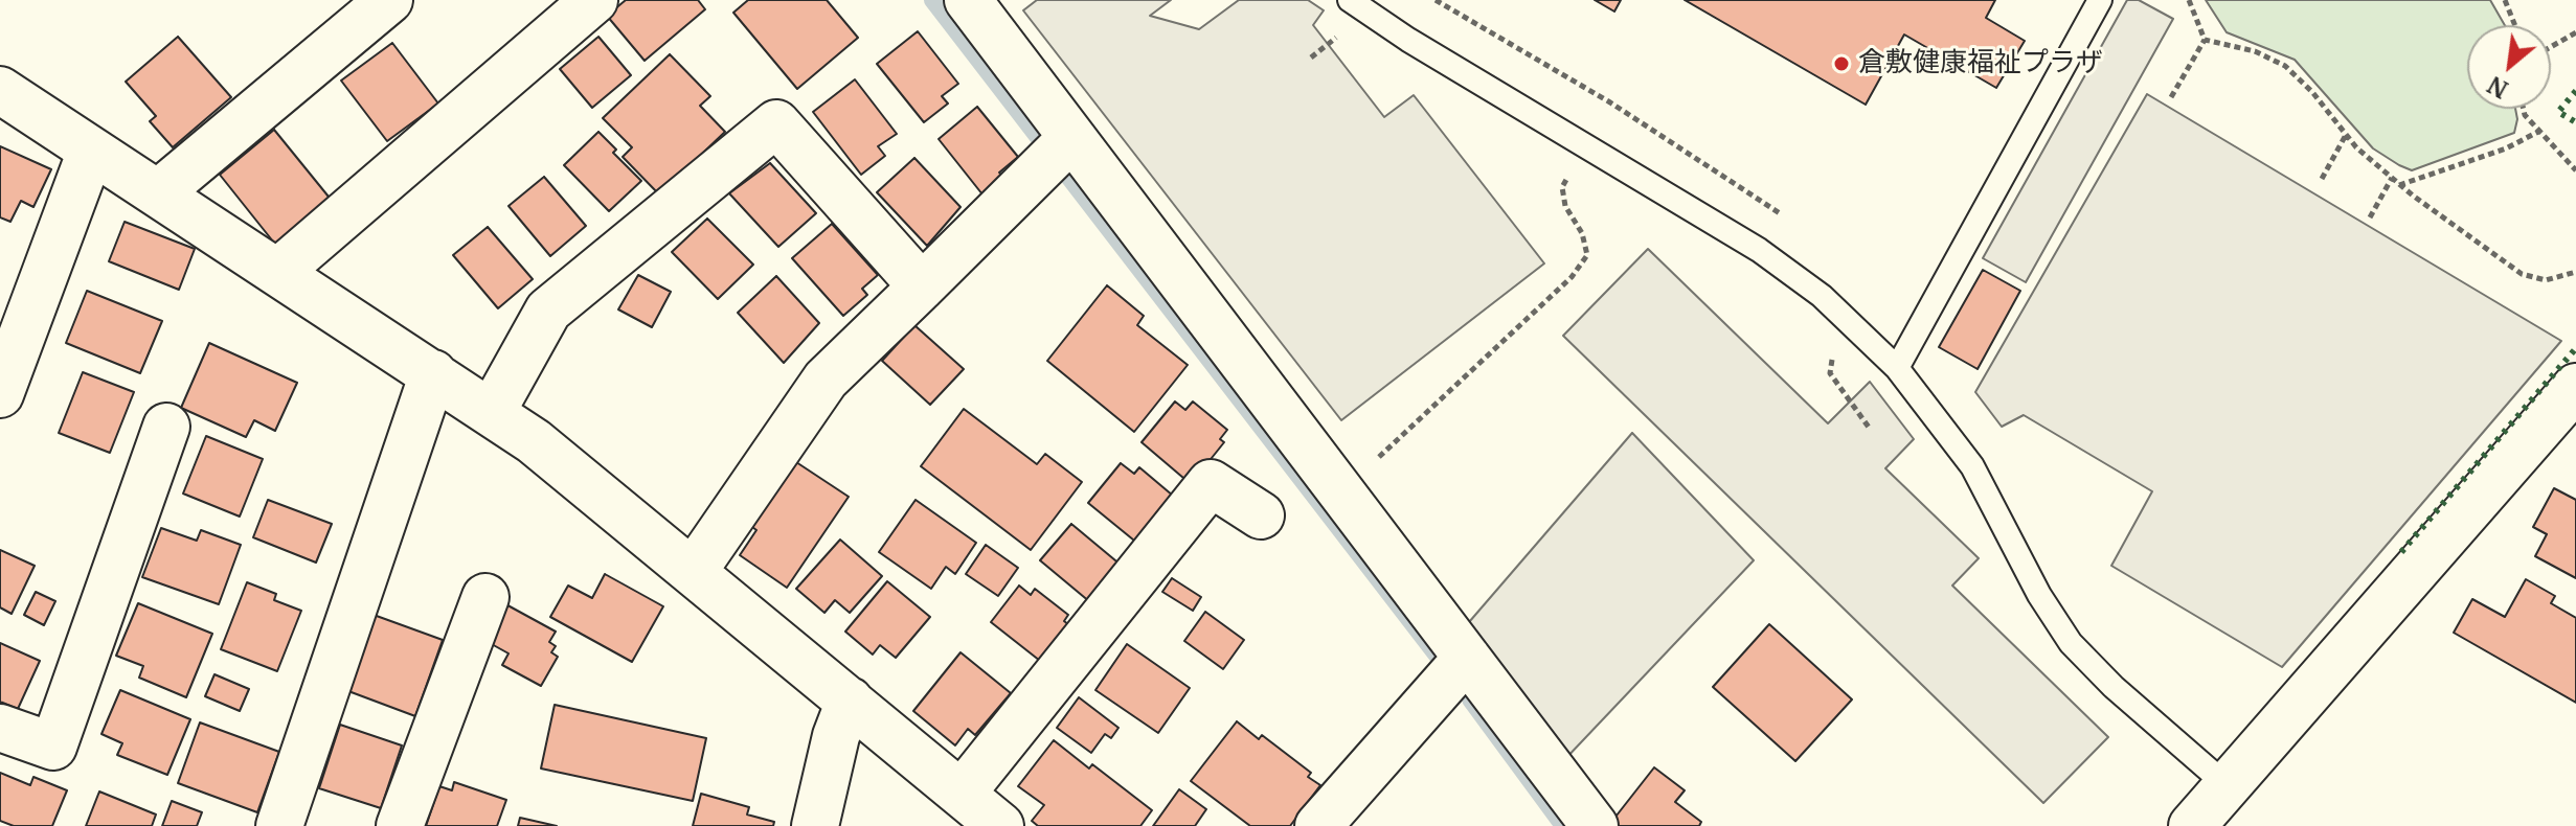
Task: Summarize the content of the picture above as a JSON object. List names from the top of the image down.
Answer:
{
  "places": ["倉敷健康福祉プラザ"],
  "north": "bottom left"
}
